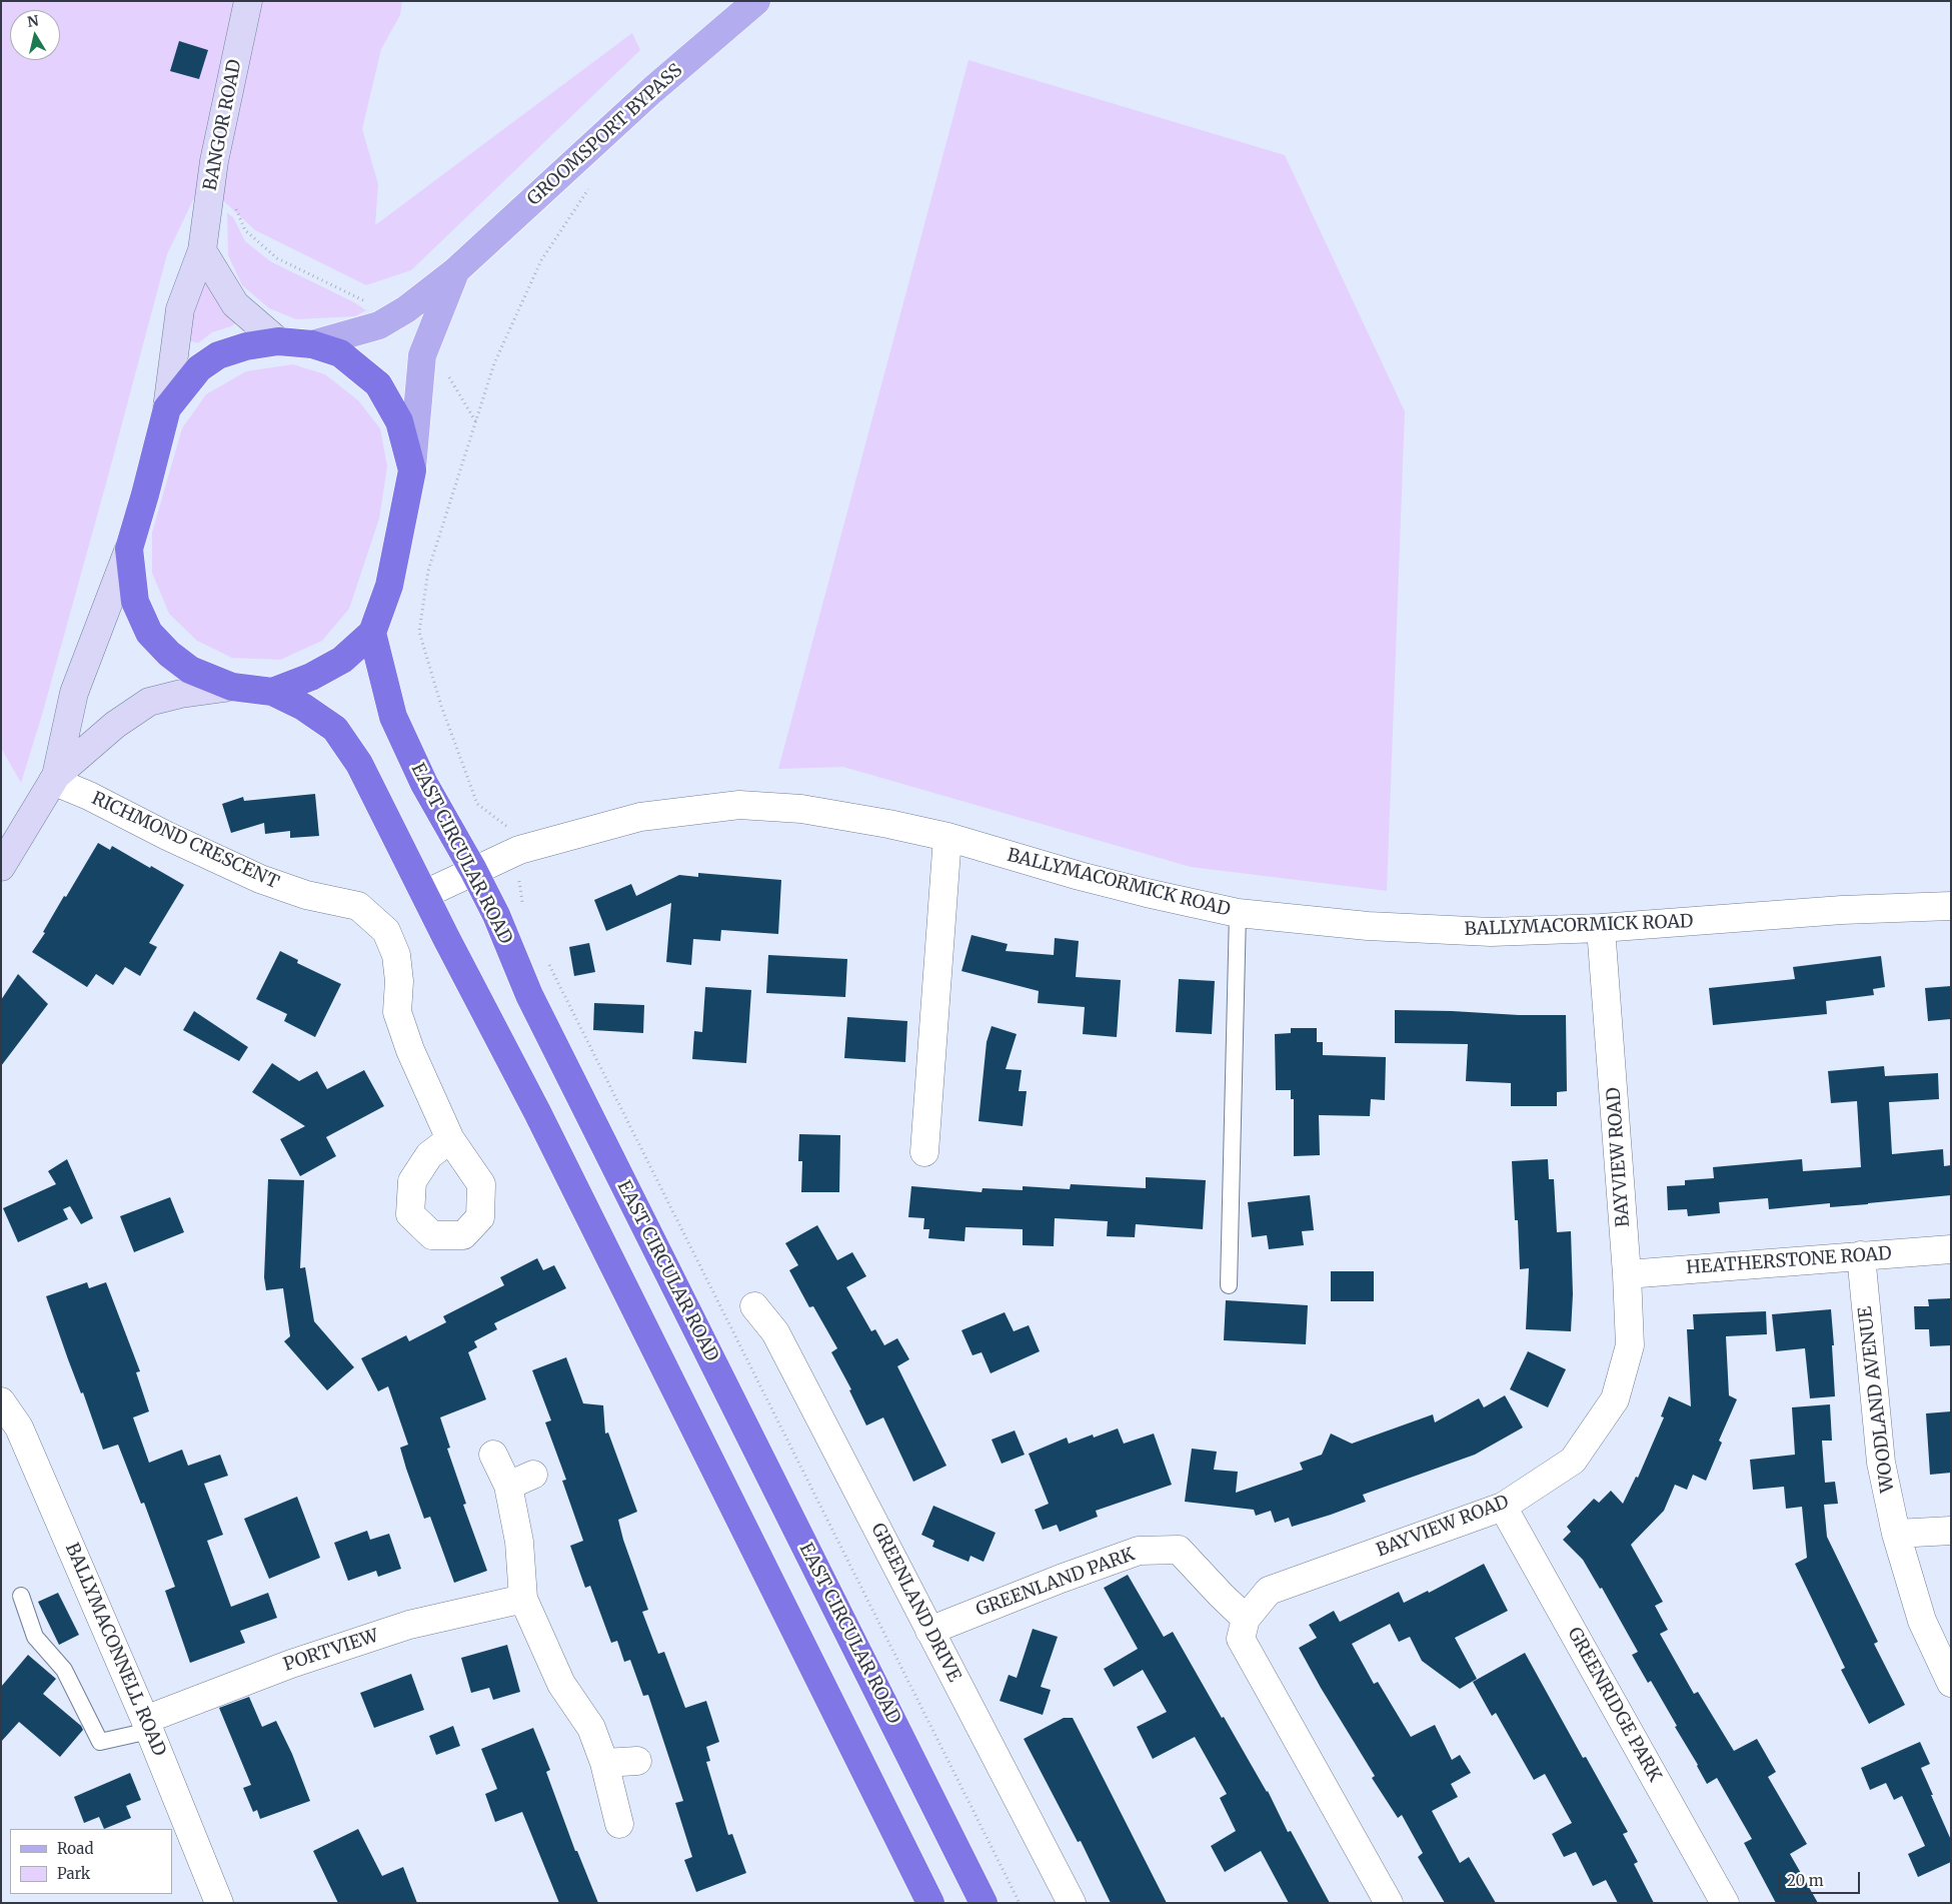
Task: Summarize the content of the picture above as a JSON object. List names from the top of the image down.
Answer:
{
  "streets": {
    "highway": ["EAST CIRCULAR ROAD"],
    "main road": ["BANGOR ROAD", "GROOMSPORT BYPASS"],
    "street": [
      "RICHMOND CRESCENT",
      "BALLYMACORMICK ROAD",
      "BAYVIEW ROAD",
      "HEATHERSTONE ROAD",
      "WOODLAND AVENUE",
      "GREENLAND PARK",
      "GREENLAND DRIVE",
      "BALLYMACONNELL ROAD",
      "PORTVIEW",
      "GREENRIDGE PARK"
    ]
  },
  "crossings": [
    ["EAST CIRCULAR ROAD", "BALLYMACORMICK ROAD"],
    ["BALLYMACORMICK ROAD", "BAYVIEW ROAD"],
    ["BAYVIEW ROAD", "HEATHERSTONE ROAD"],
    ["BAYVIEW ROAD", "GREENLAND PARK"],
    ["BAYVIEW ROAD", "GREENRIDGE PARK"],
    ["HEATHERSTONE ROAD", "WOODLAND AVENUE"],
    ["GREENLAND PARK", "GREENLAND DRIVE"],
    ["BALLYMACONNELL ROAD", "PORTVIEW"]
  ],
  "legend": ["Road", "Park"],
  "scale_bar": "20 m",
  "north": "top"
}
